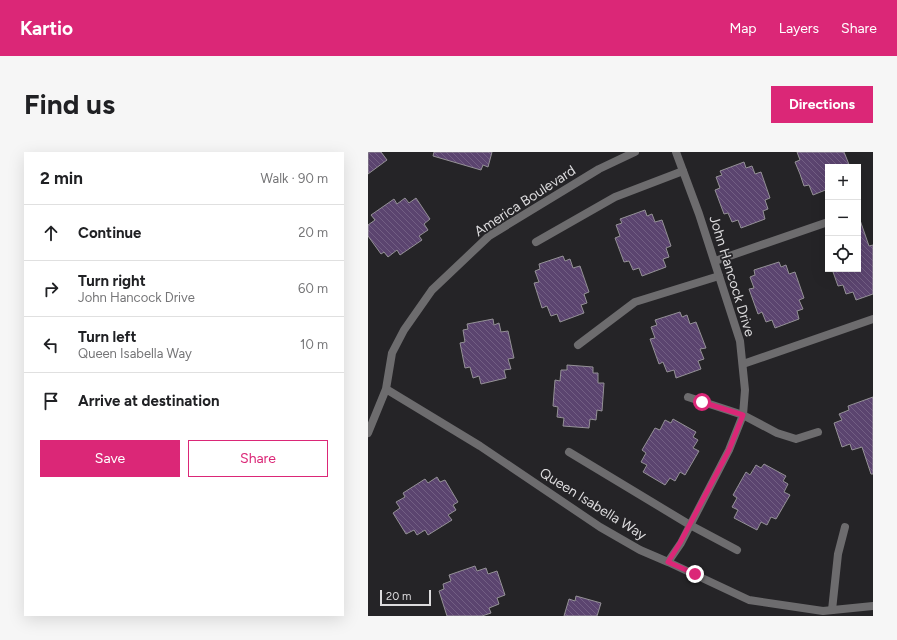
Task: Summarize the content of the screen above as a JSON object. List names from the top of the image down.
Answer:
{
  "streets": {
    "street": ["America Boulevard", "John Hancock Drive", "Queen Isabella Way"]
  },
  "crossings": [
    ["America Boulevard", "Queen Isabella Way"],
    ["John Hancock Drive", "Queen Isabella Way"]
  ],
  "scale_bar": "20 m",
  "page": {
    "header": "Kartio",
    "nav": ["Map", "Layers", "Share"],
    "buttons": [
      "Directions",
      ["Save", "Share"]
    ],
    "title": "Find us",
    "heading": ["2 min", "Walk · 90 m"],
    "map_buttons": ["+", "−"],
    "list": [
      ["Continue", "20 m"],
      ["Turn right", "John Hancock Drive", "60 m"],
      ["Turn left", "Queen Isabella Way", "10 m"],
      "Arrive at destination"
    ],
    "scale": "20 m"
  }
}
